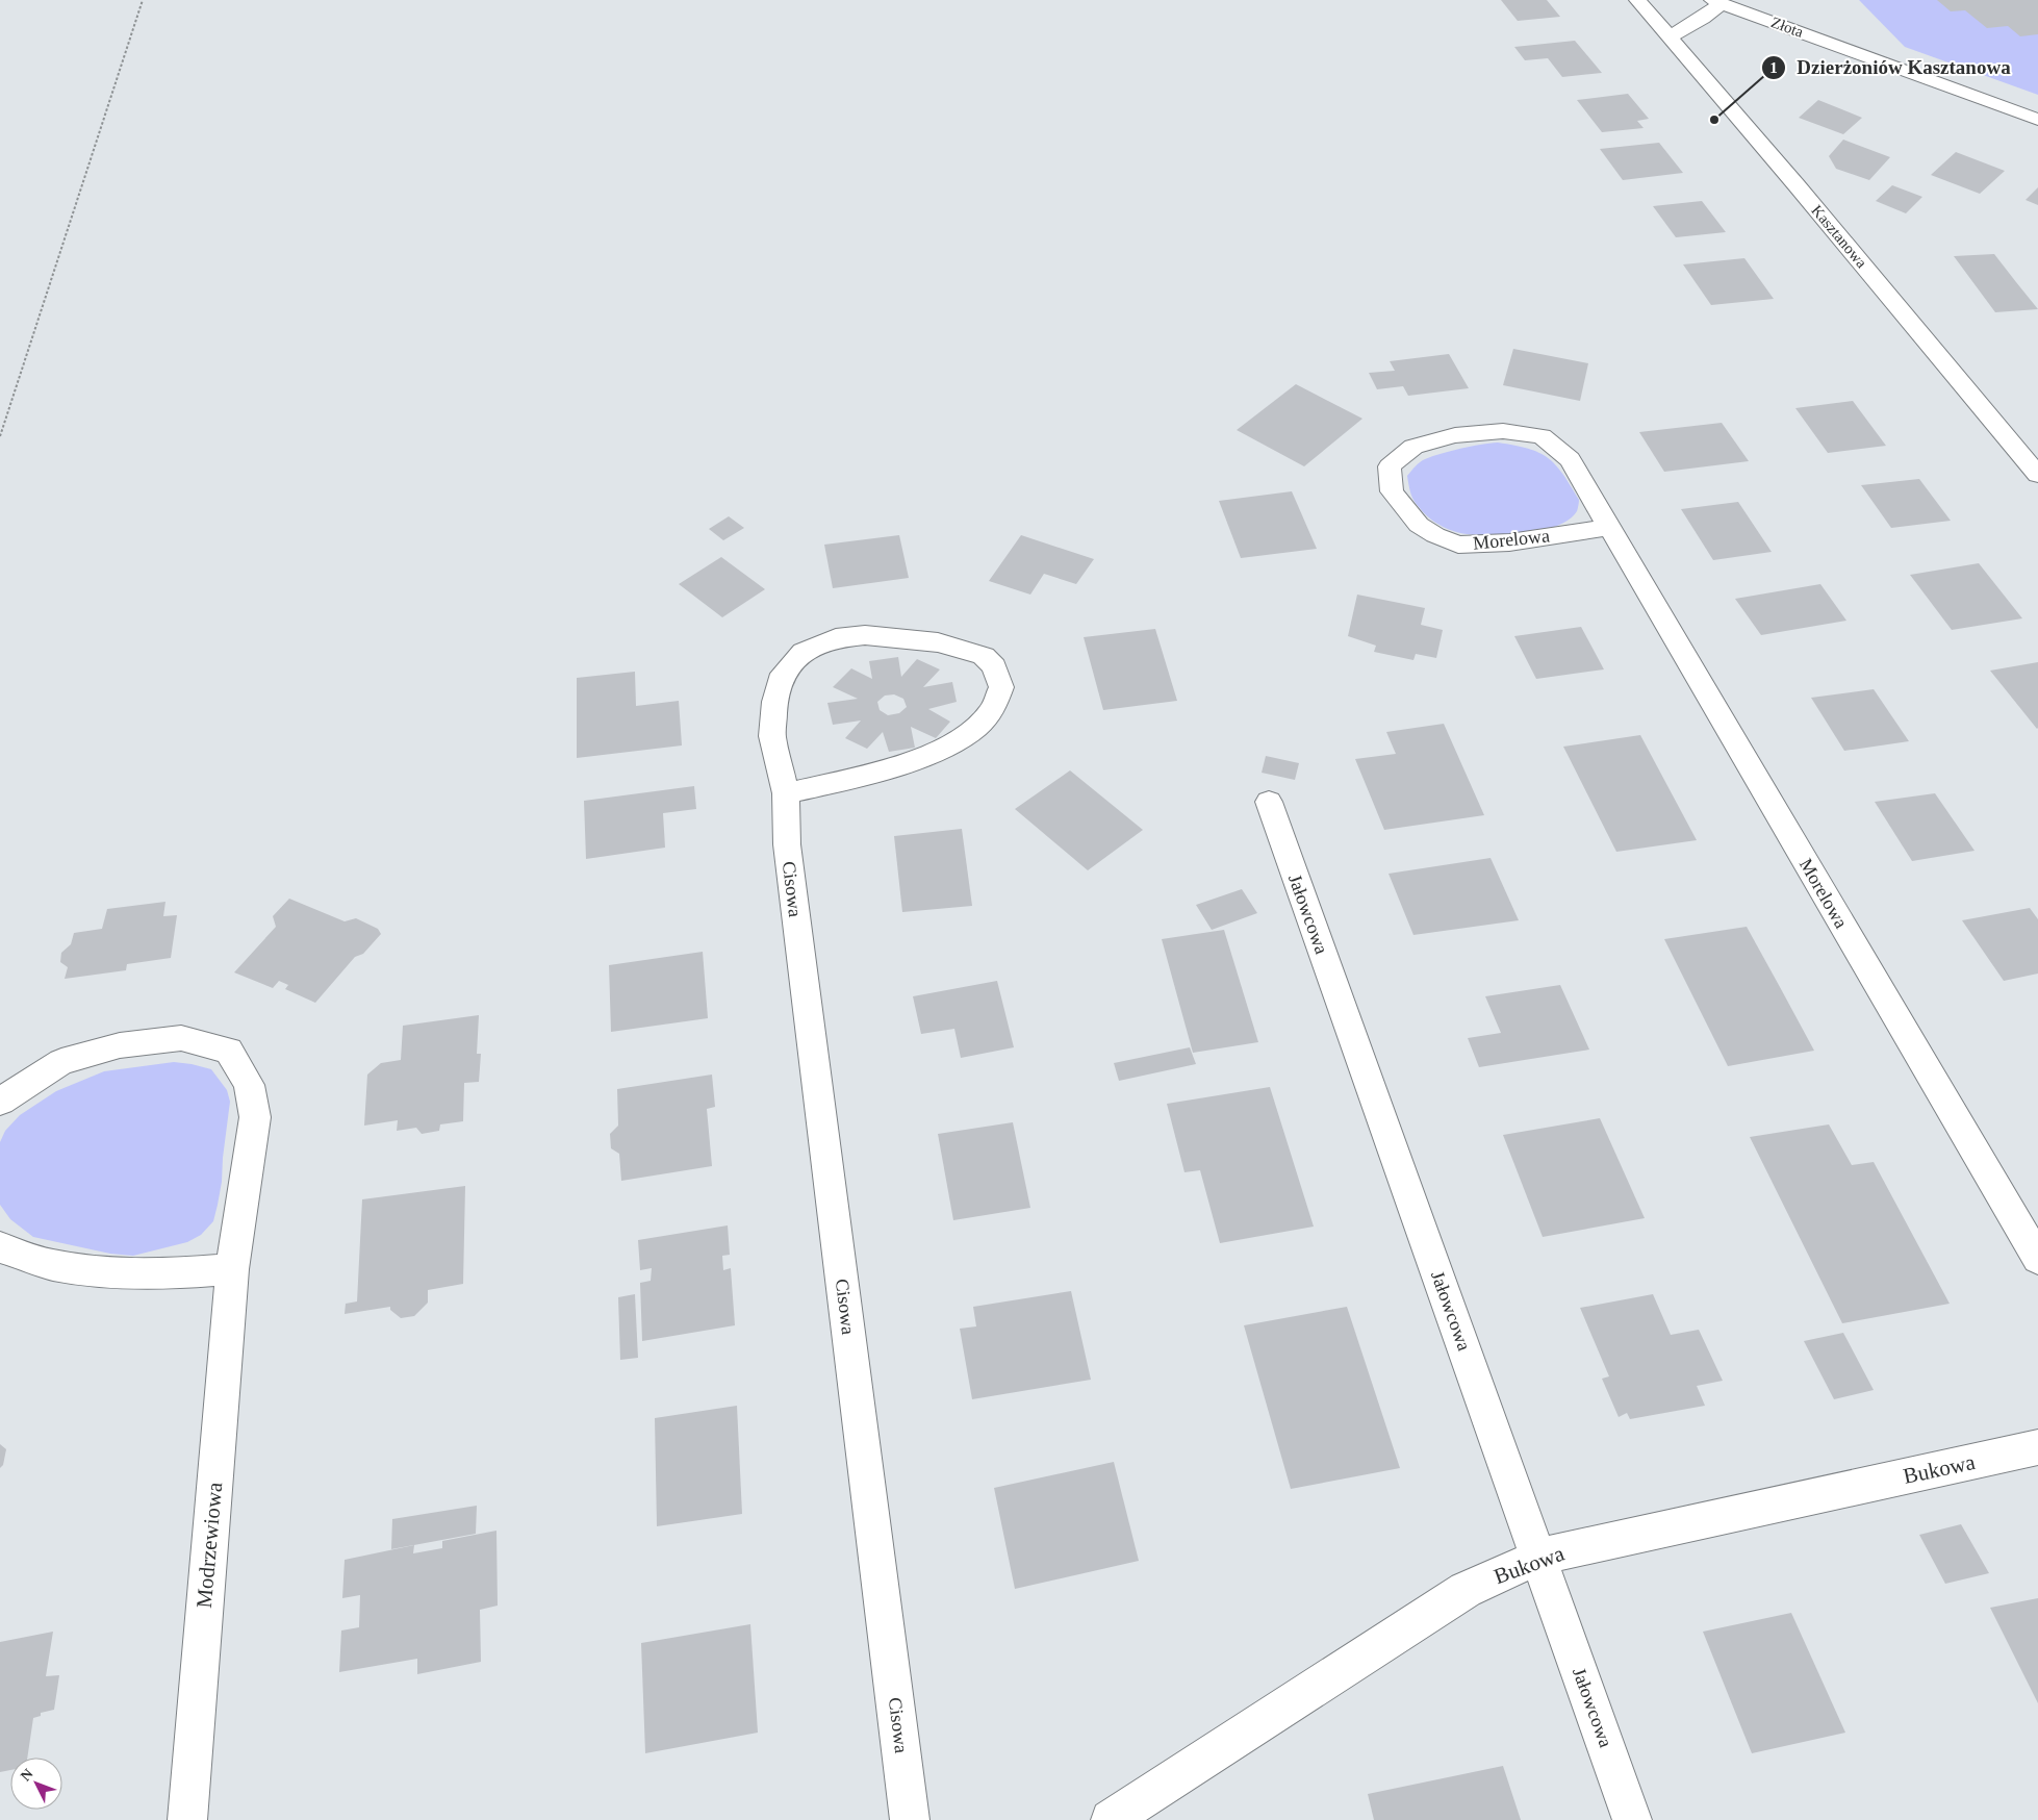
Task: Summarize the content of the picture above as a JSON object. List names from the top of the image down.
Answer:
{
  "streets": {
    "street": [
      "Złota",
      "Kasztanowa",
      "Morelowa",
      "Cisowa",
      "Jałowcowa",
      "Bukowa",
      "Modrzewiowa"
    ]
  },
  "crossings": [
    ["Jałowcowa", "Bukowa"]
  ],
  "places": ["Dzierżoniów Kasztanowa"],
  "north": "top left"
}
